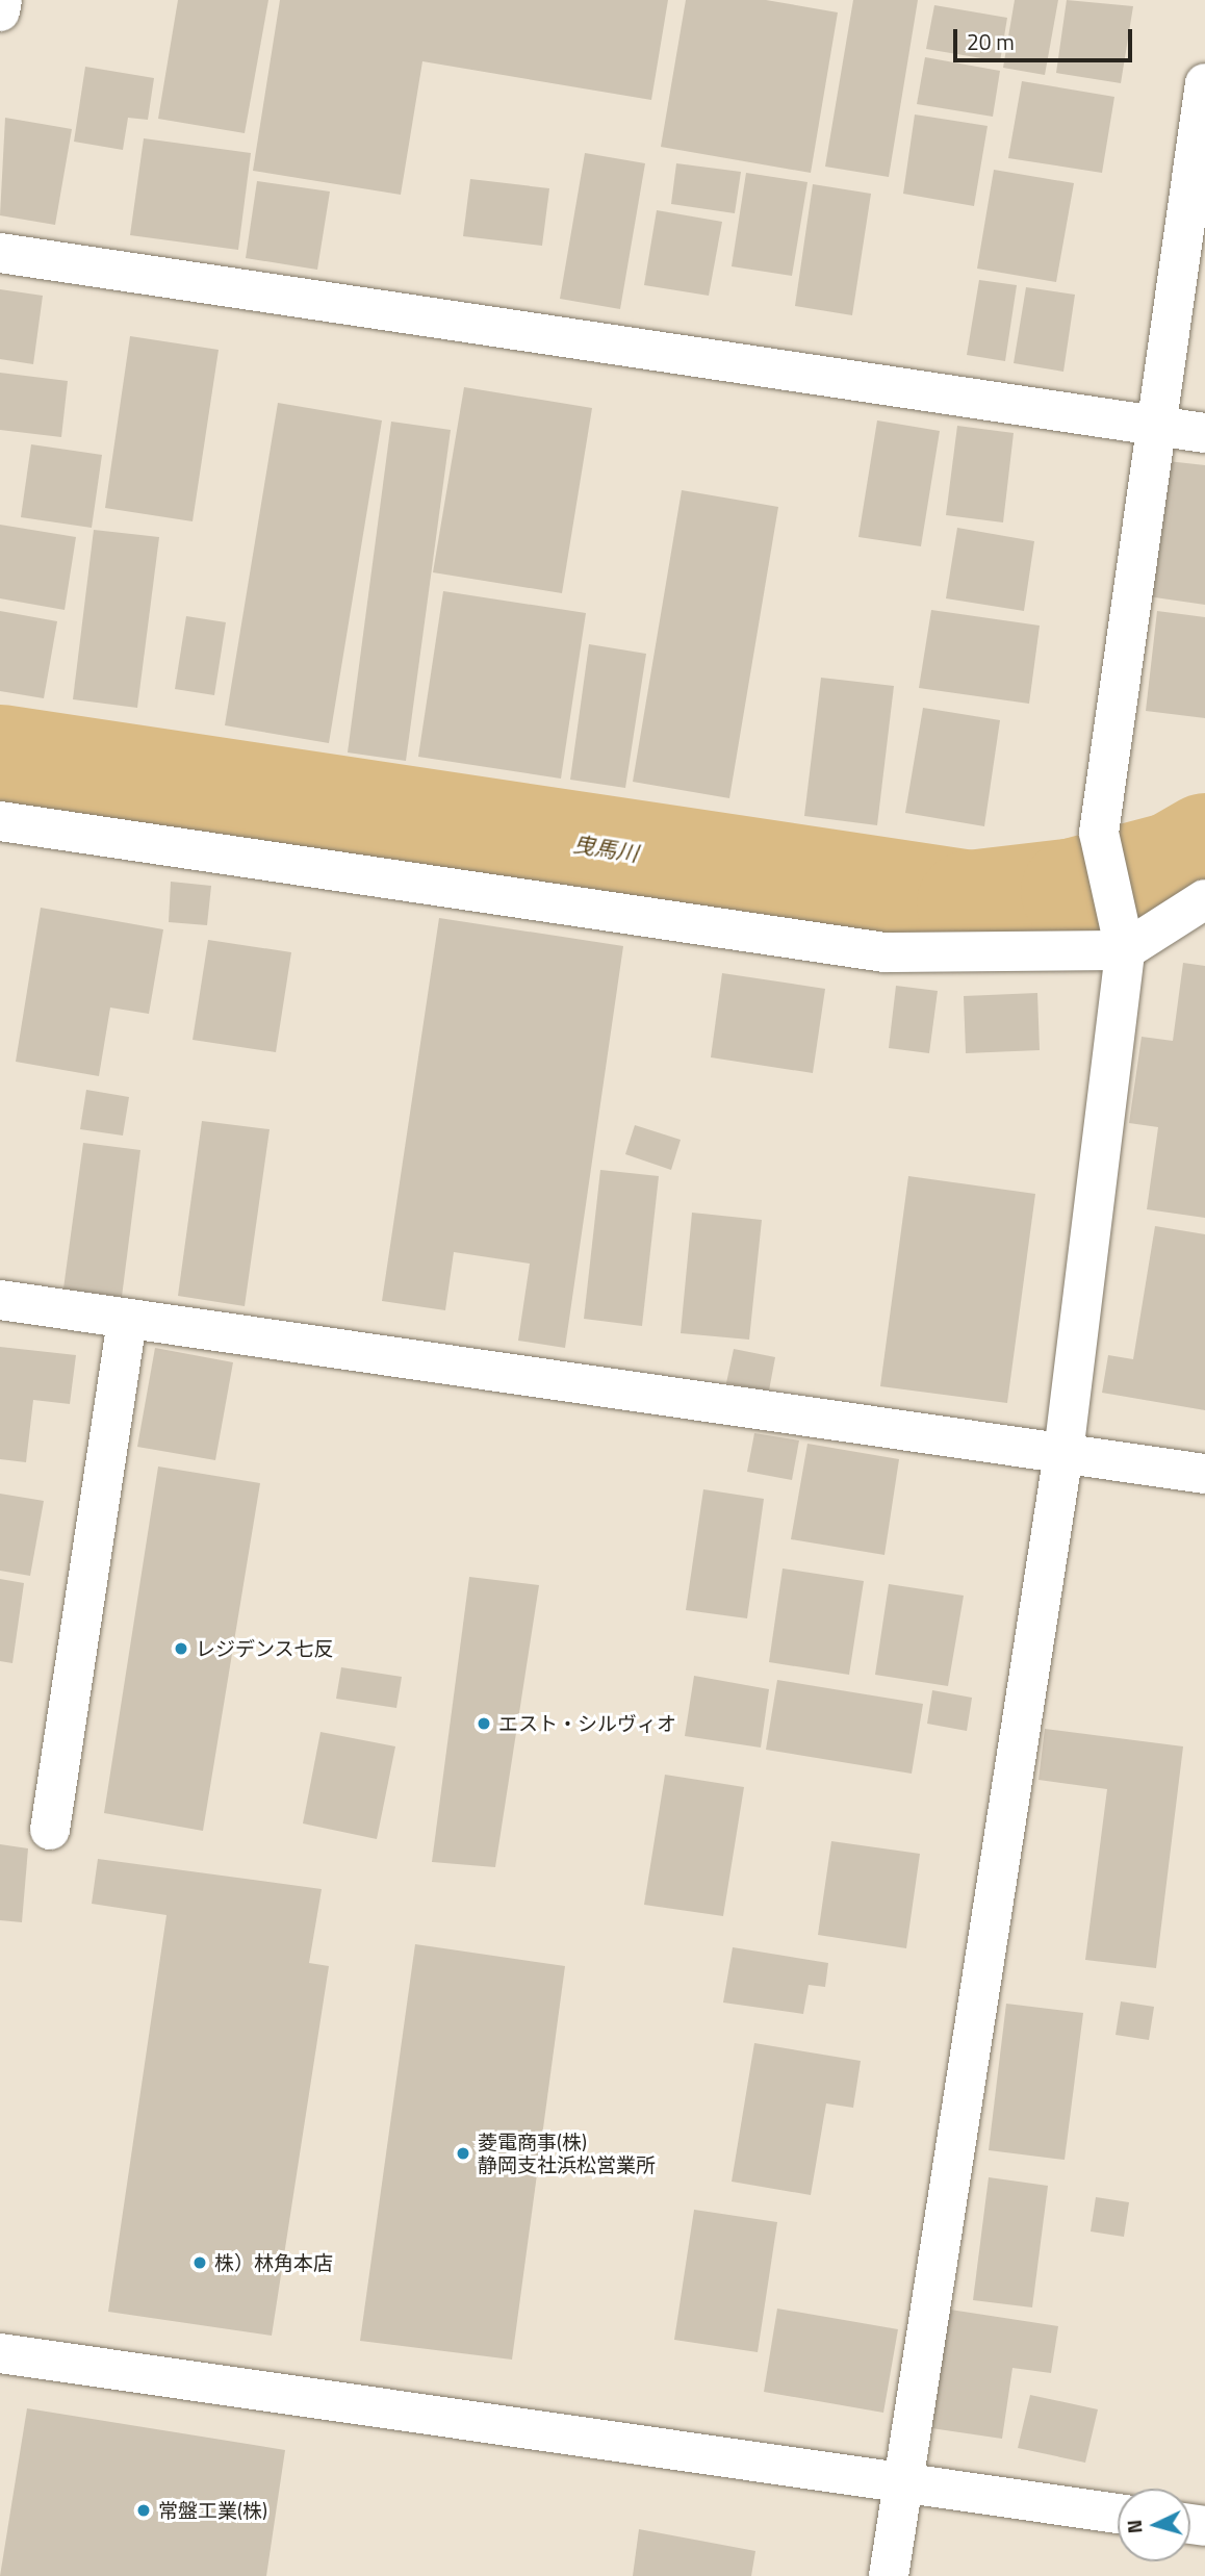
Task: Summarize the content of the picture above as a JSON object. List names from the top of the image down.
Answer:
{
  "water": ["曳馬川"],
  "places": [
    "レジデンス七反",
    "エスト・シルヴィオ",
    "菱電商事(株) 静岡支社浜松営業所",
    "株）林角本店",
    "常盤工業(株)"
  ],
  "scale_bar": "20 m",
  "north": "left"
}
